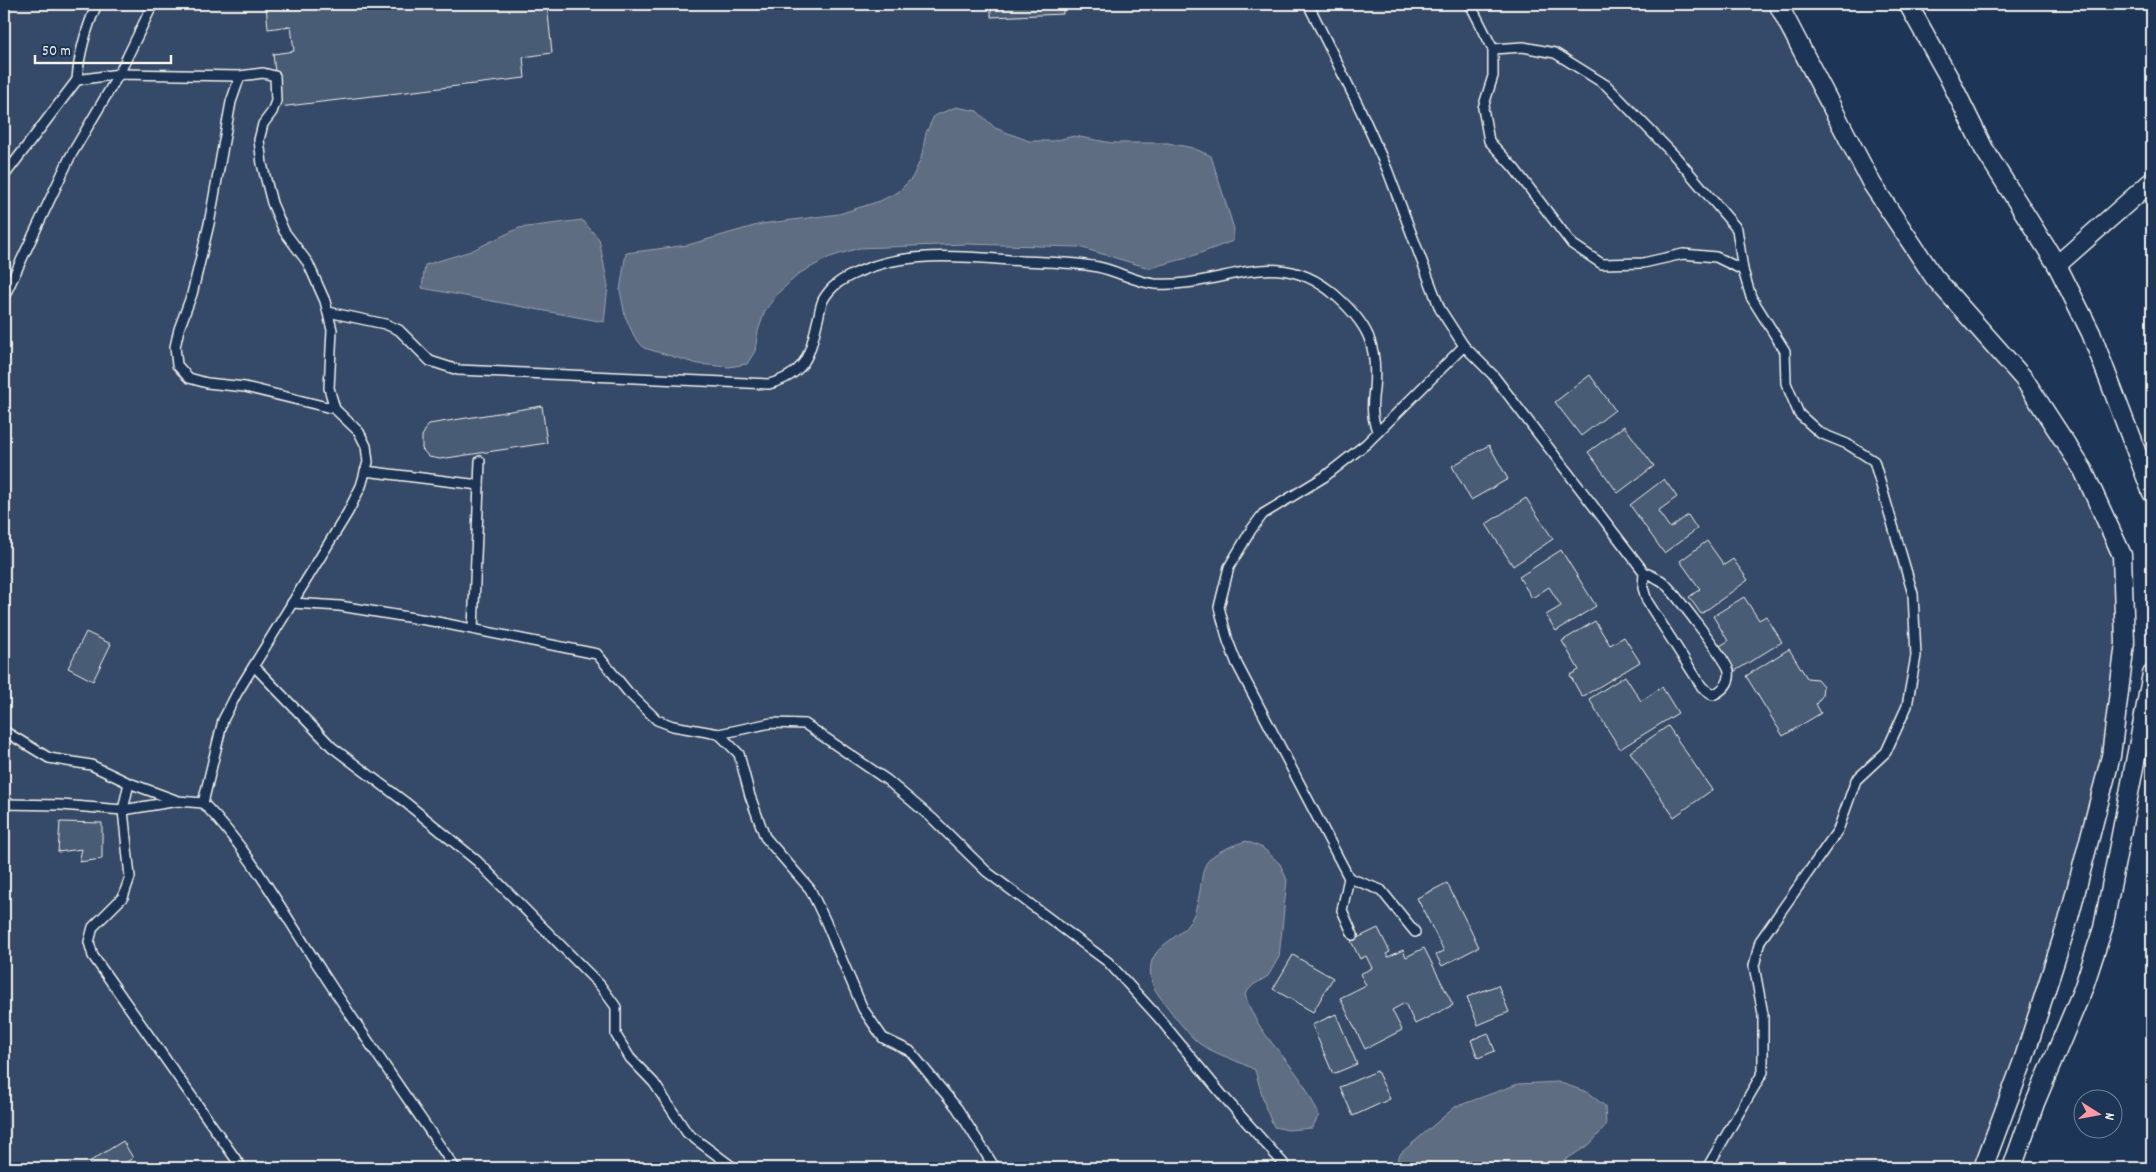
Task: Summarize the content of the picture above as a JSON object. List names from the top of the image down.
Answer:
{
  "scale_bar": "50 m",
  "north": "right"
}
